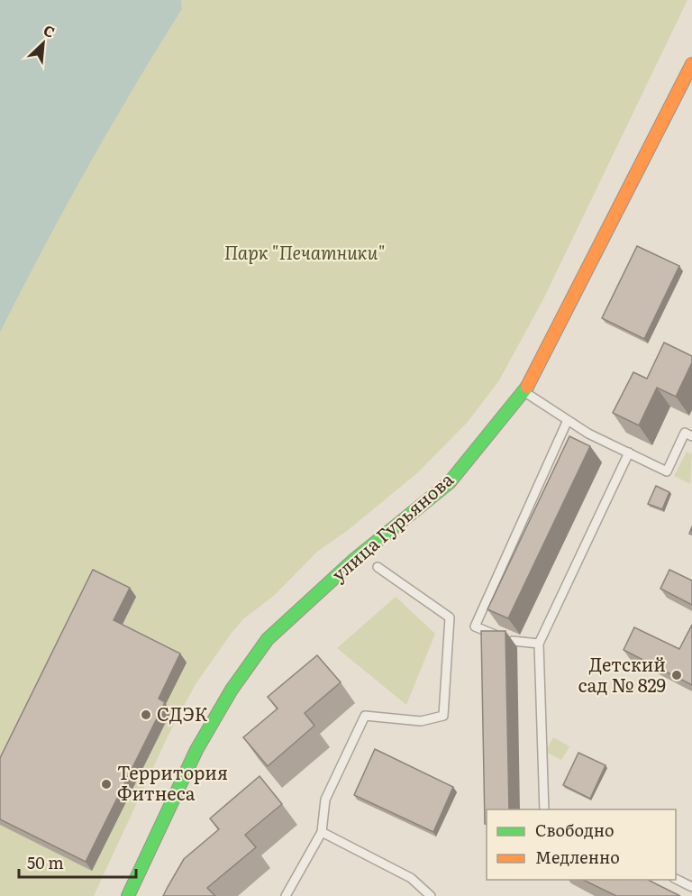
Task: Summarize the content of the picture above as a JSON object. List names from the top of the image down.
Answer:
{
  "streets": {
    "street": ["улица Гурьянова"]
  },
  "parks": ["Парк \"Печатники\""],
  "places": ["Детский сад № 829", "СДЭК", "Территория Фитнеса"],
  "legend": ["Свободно", "Медленно"],
  "scale_bar": "50 m",
  "north": "top right"
}
